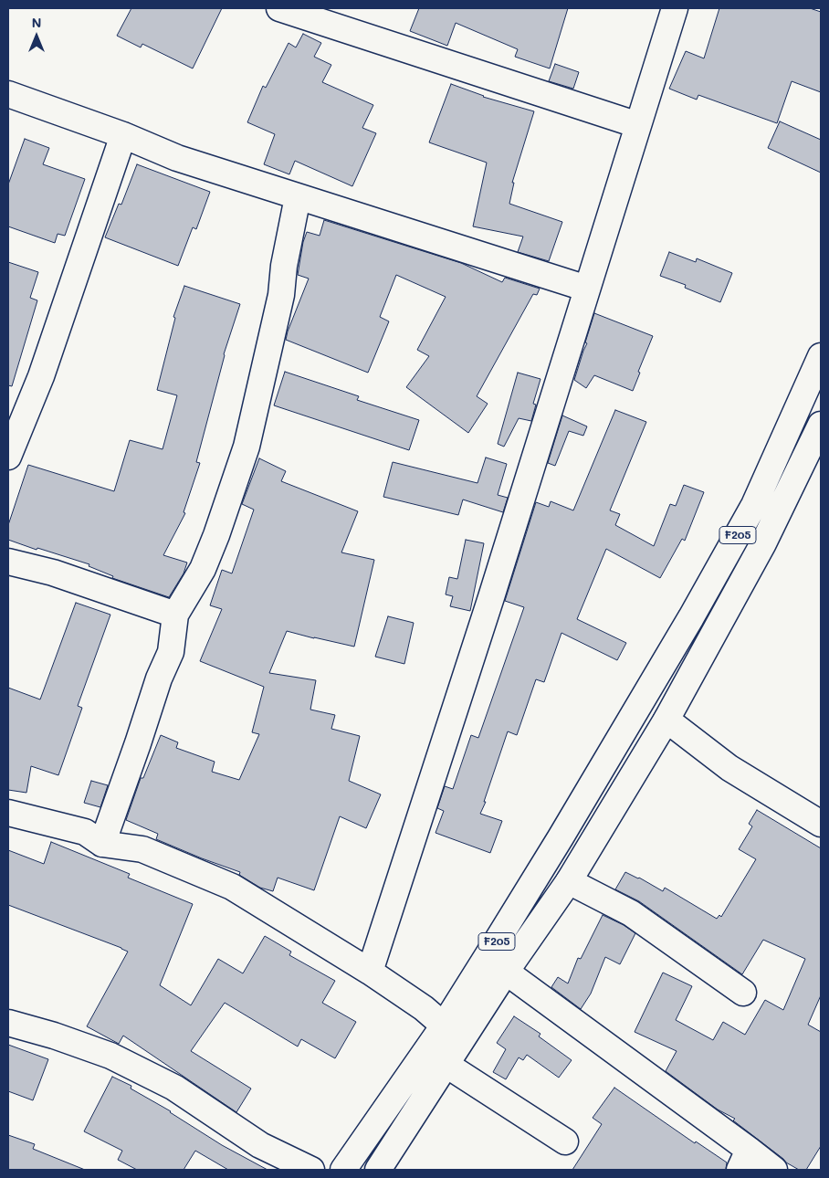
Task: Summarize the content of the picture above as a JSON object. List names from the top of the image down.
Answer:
{
  "streets": {
    "street": ["F205"]
  },
  "north": "top"
}
